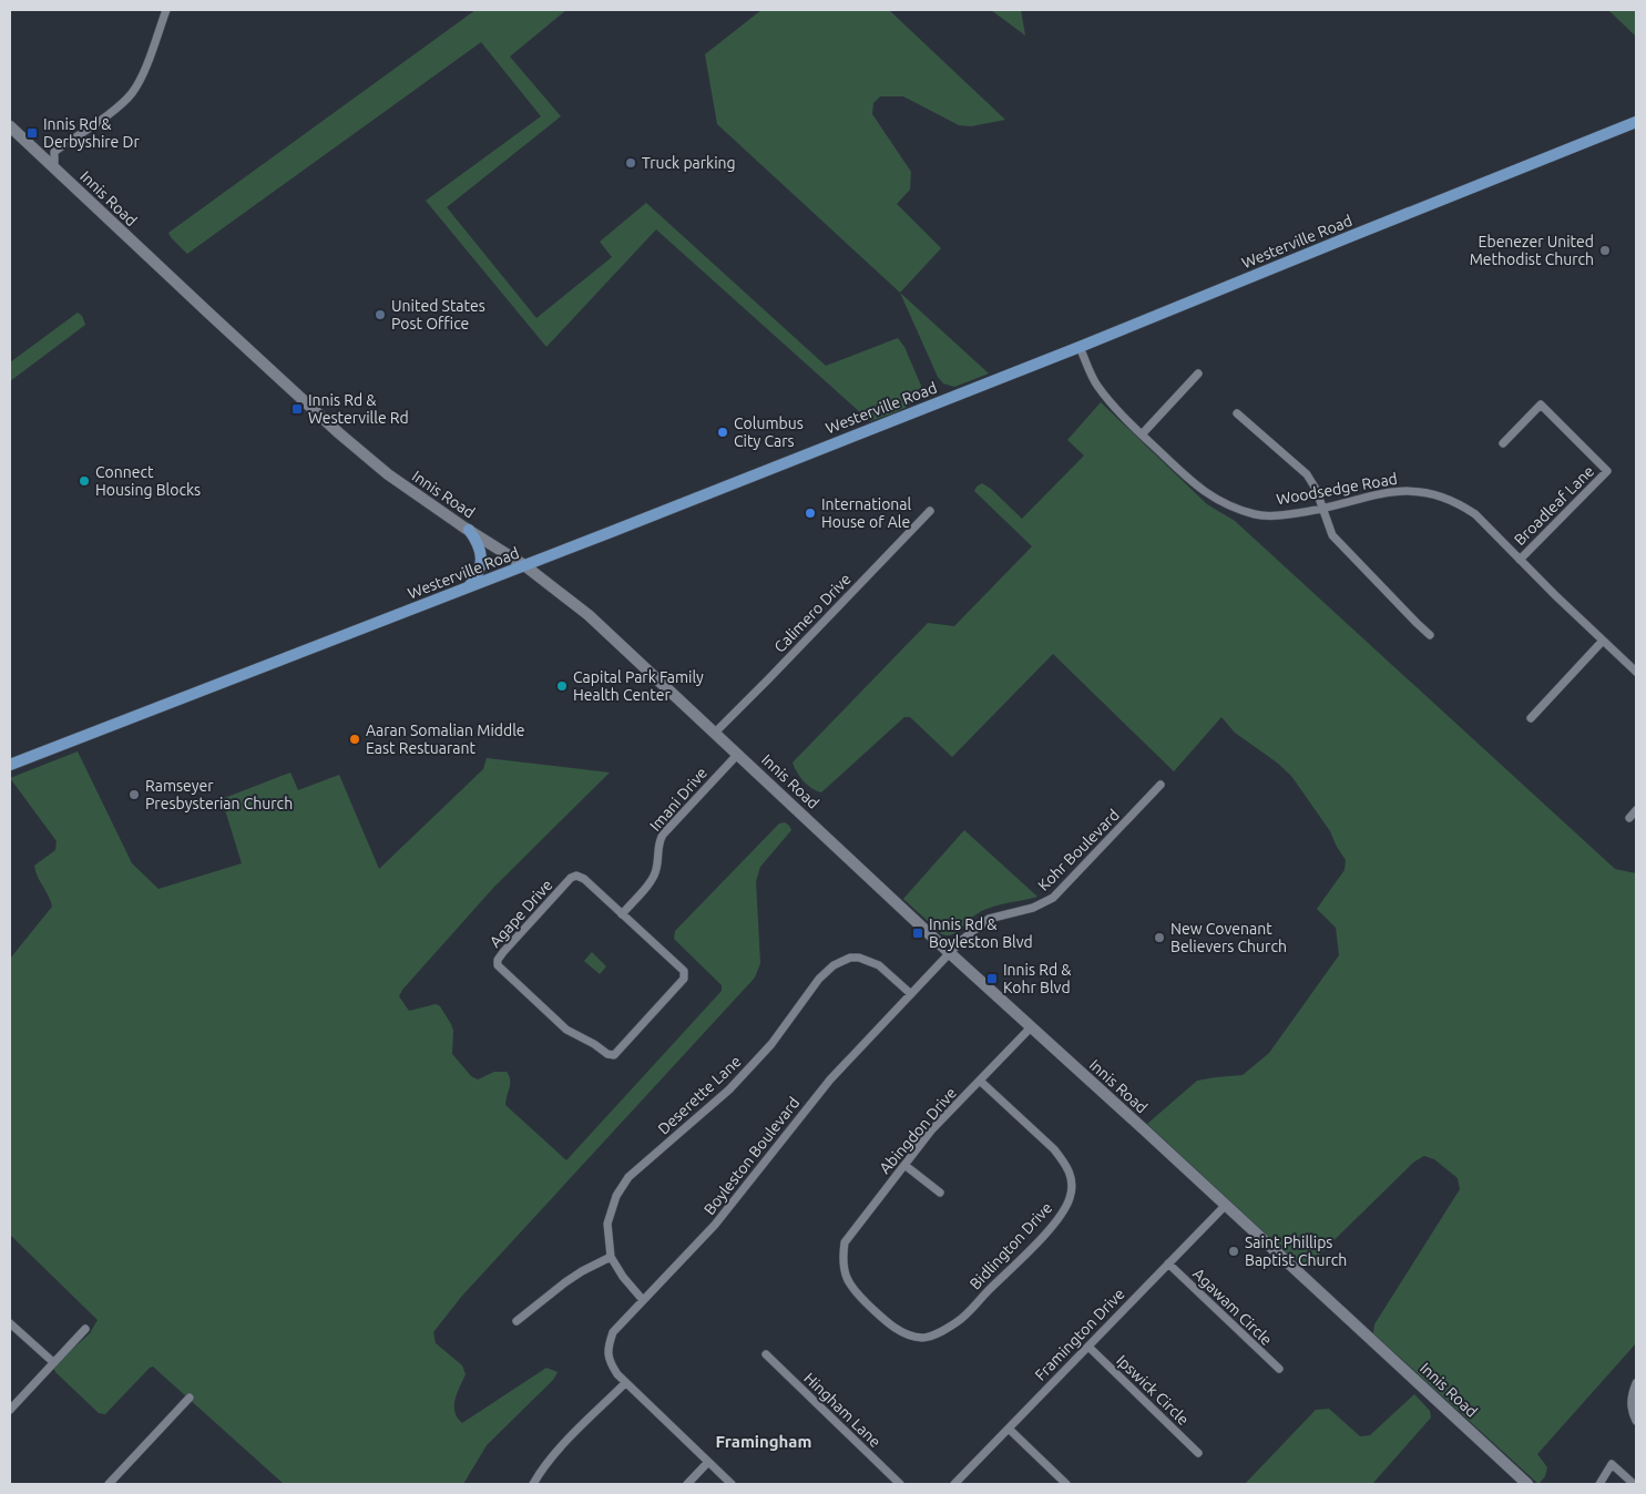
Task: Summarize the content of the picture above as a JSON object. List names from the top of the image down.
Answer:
{
  "streets": {
    "main road": ["Innis Road", "Westerville Road"],
    "street": [
      "Woodsedge Road",
      "Broadleaf Lane",
      "Calimero Drive",
      "Imani Drive",
      "Kohr Boulevard",
      "Agape Drive",
      "Deserette Lane",
      "Abingdon Drive",
      "Boyleston Boulevard",
      "Bidlington Drive",
      "Agawam Circle",
      "Framington Drive",
      "Ipswick Circle",
      "Hingham Lane"
    ]
  },
  "crossings": [
    ["Innis Road", "Westerville Road"],
    ["Innis Road", "Calimero Drive"],
    ["Innis Road", "Imani Drive"],
    ["Innis Road", "Kohr Boulevard"],
    ["Innis Road", "Abingdon Drive"],
    ["Innis Road", "Boyleston Boulevard"],
    ["Innis Road", "Framington Drive"],
    ["Westerville Road", "Woodsedge Road"],
    ["Woodsedge Road", "Broadleaf Lane"],
    ["Imani Drive", "Agape Drive"],
    ["Kohr Boulevard", "Boyleston Boulevard"],
    ["Deserette Lane", "Boyleston Boulevard"],
    ["Abingdon Drive", "Bidlington Drive"],
    ["Agawam Circle", "Framington Drive"],
    ["Framington Drive", "Ipswick Circle"]
  ],
  "districts": ["Framingham"],
  "places": {
    "transit": [
      "Innis Rd & Derbyshire Dr",
      "Innis Rd & Westerville Rd",
      "Innis Rd & Boyleston Blvd",
      "Innis Rd & Kohr Blvd"
    ],
    "other": [
      "Truck parking",
      "Ebenezer United Methodist Church",
      "United States Post Office",
      "Columbus City Cars",
      "Connect Housing Blocks",
      "International House of Ale",
      "Capital Park Family Health Center",
      "Aaran Somalian Middle East Restuarant",
      "Ramseyer Presbysterian Church",
      "New Covenant Believers Church",
      "Saint Phillips Baptist Church"
    ]
  }
}
